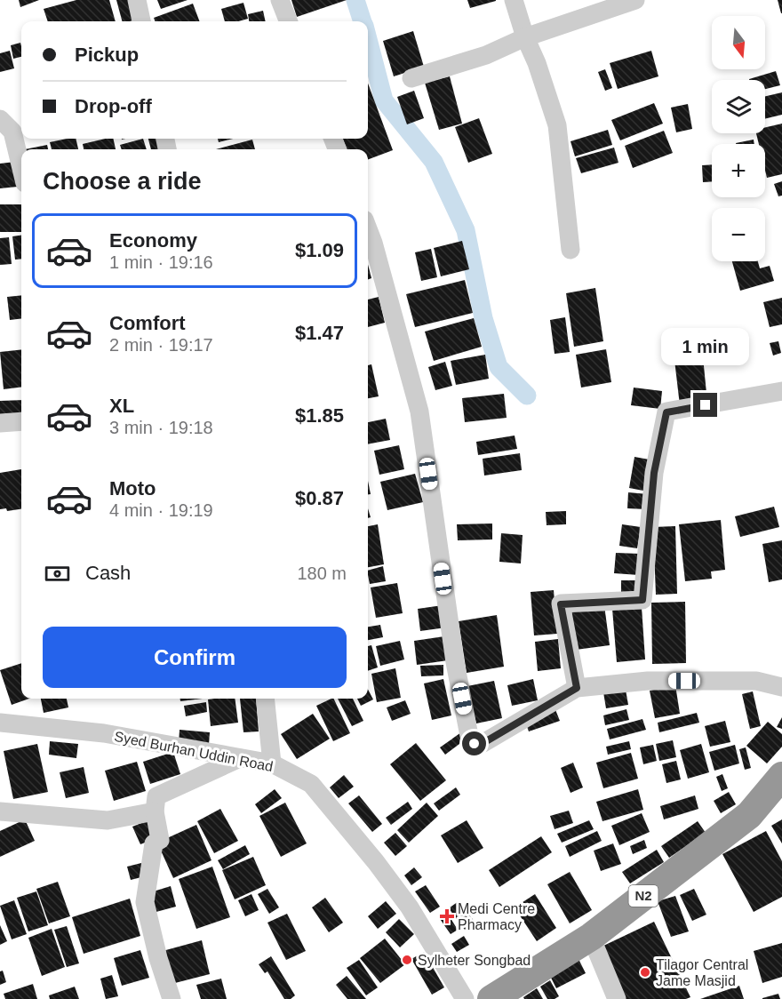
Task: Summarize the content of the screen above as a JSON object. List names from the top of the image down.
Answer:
{
  "streets": {
    "highway": ["N2"],
    "street": ["Syed Burhan Uddin Road"]
  },
  "places": {
    "health": ["Medi Centre Pharmacy"],
    "other": ["Sylheter Songbad", "Tilagor Central Jame Masjid"]
  },
  "north": "bottom",
  "page": {
    "map_buttons": ["+", "−"],
    "banner": ["Pickup", "Drop-off"],
    "heading": "Choose a ride",
    "list": [
      {
        "name": "Economy",
        "note": "1 min · 19:16",
        "value": "$1.09"
      },
      {
        "name": "Comfort",
        "note": "2 min · 19:17",
        "value": "$1.47"
      },
      {
        "name": "XL",
        "note": "3 min · 19:18",
        "value": "$1.85"
      },
      {
        "name": "Moto",
        "note": "4 min · 19:19",
        "value": "$0.87"
      }
    ],
    "bubble": "1 min",
    "pay": ["Cash", "180 m"],
    "buttons": "Confirm"
  }
}
